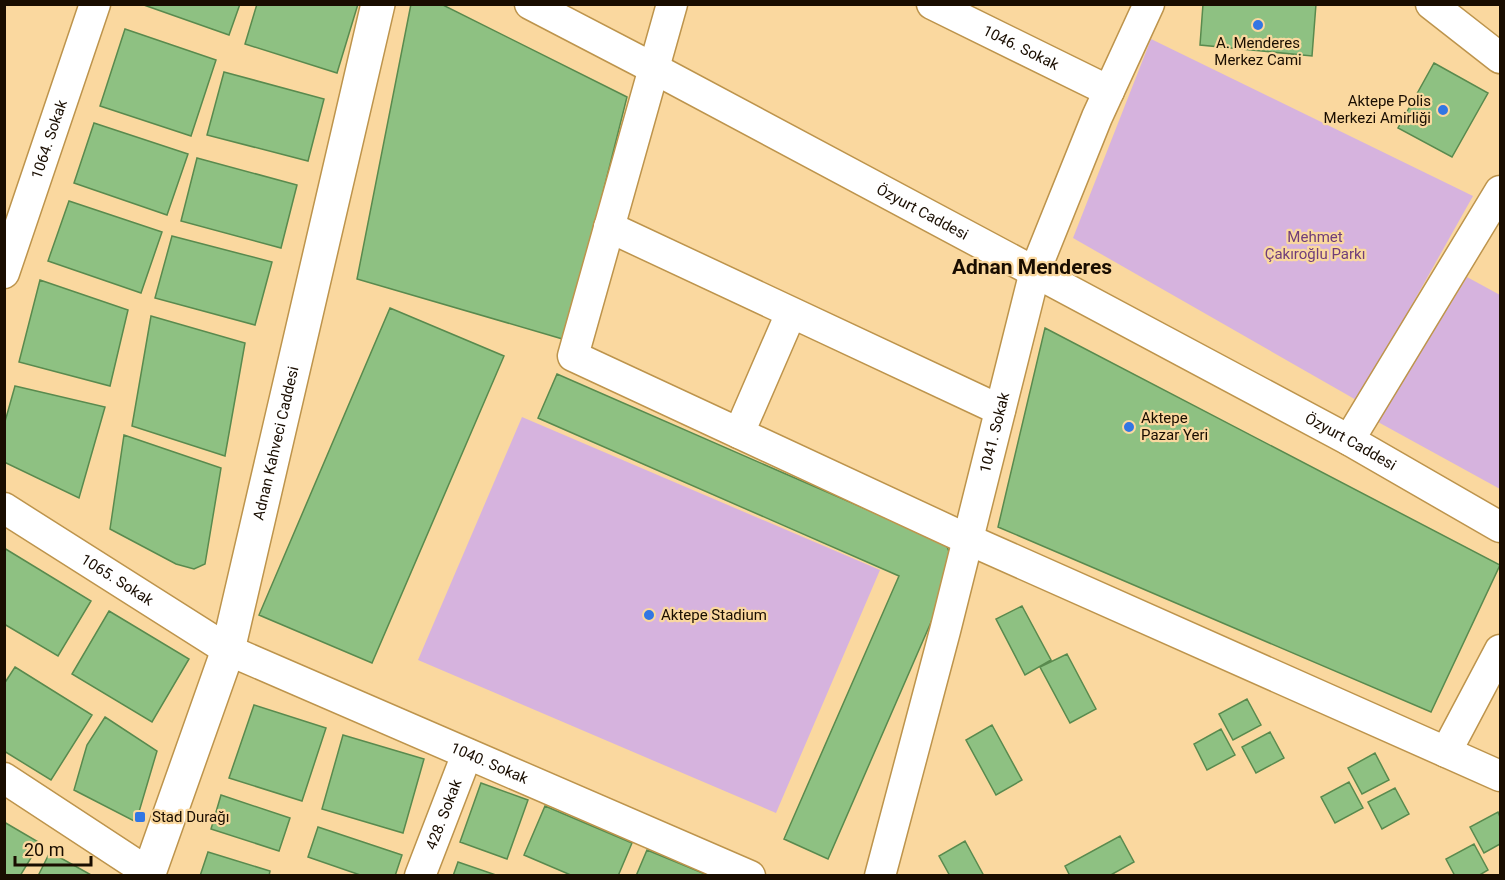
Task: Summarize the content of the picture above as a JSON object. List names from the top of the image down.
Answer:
{
  "streets": {
    "street": [
      "1046. Sokak",
      "1064. Sokak",
      "Özyurt Caddesi",
      "1041. Sokak",
      "Adnan Kahveci Caddesi",
      "1065. Sokak",
      "1040. Sokak",
      "428. Sokak"
    ]
  },
  "crossings": [
    ["1046. Sokak", "1041. Sokak"],
    ["Özyurt Caddesi", "1041. Sokak"],
    ["Adnan Kahveci Caddesi", "1065. Sokak"],
    ["Adnan Kahveci Caddesi", "1040. Sokak"],
    ["1065. Sokak", "1040. Sokak"],
    ["1040. Sokak", "428. Sokak"]
  ],
  "districts": ["Adnan Menderes"],
  "parks": ["Mehmet Çakıroğlu Parkı"],
  "places": {
    "other": [
      "A. Menderes Merkez Cami",
      "Aktepe Polis Merkezi Amirliği",
      "Aktepe Pazar Yeri",
      "Aktepe Stadium"
    ],
    "transit": ["Stad Durağı"]
  },
  "scale_bar": "20 m"
}
